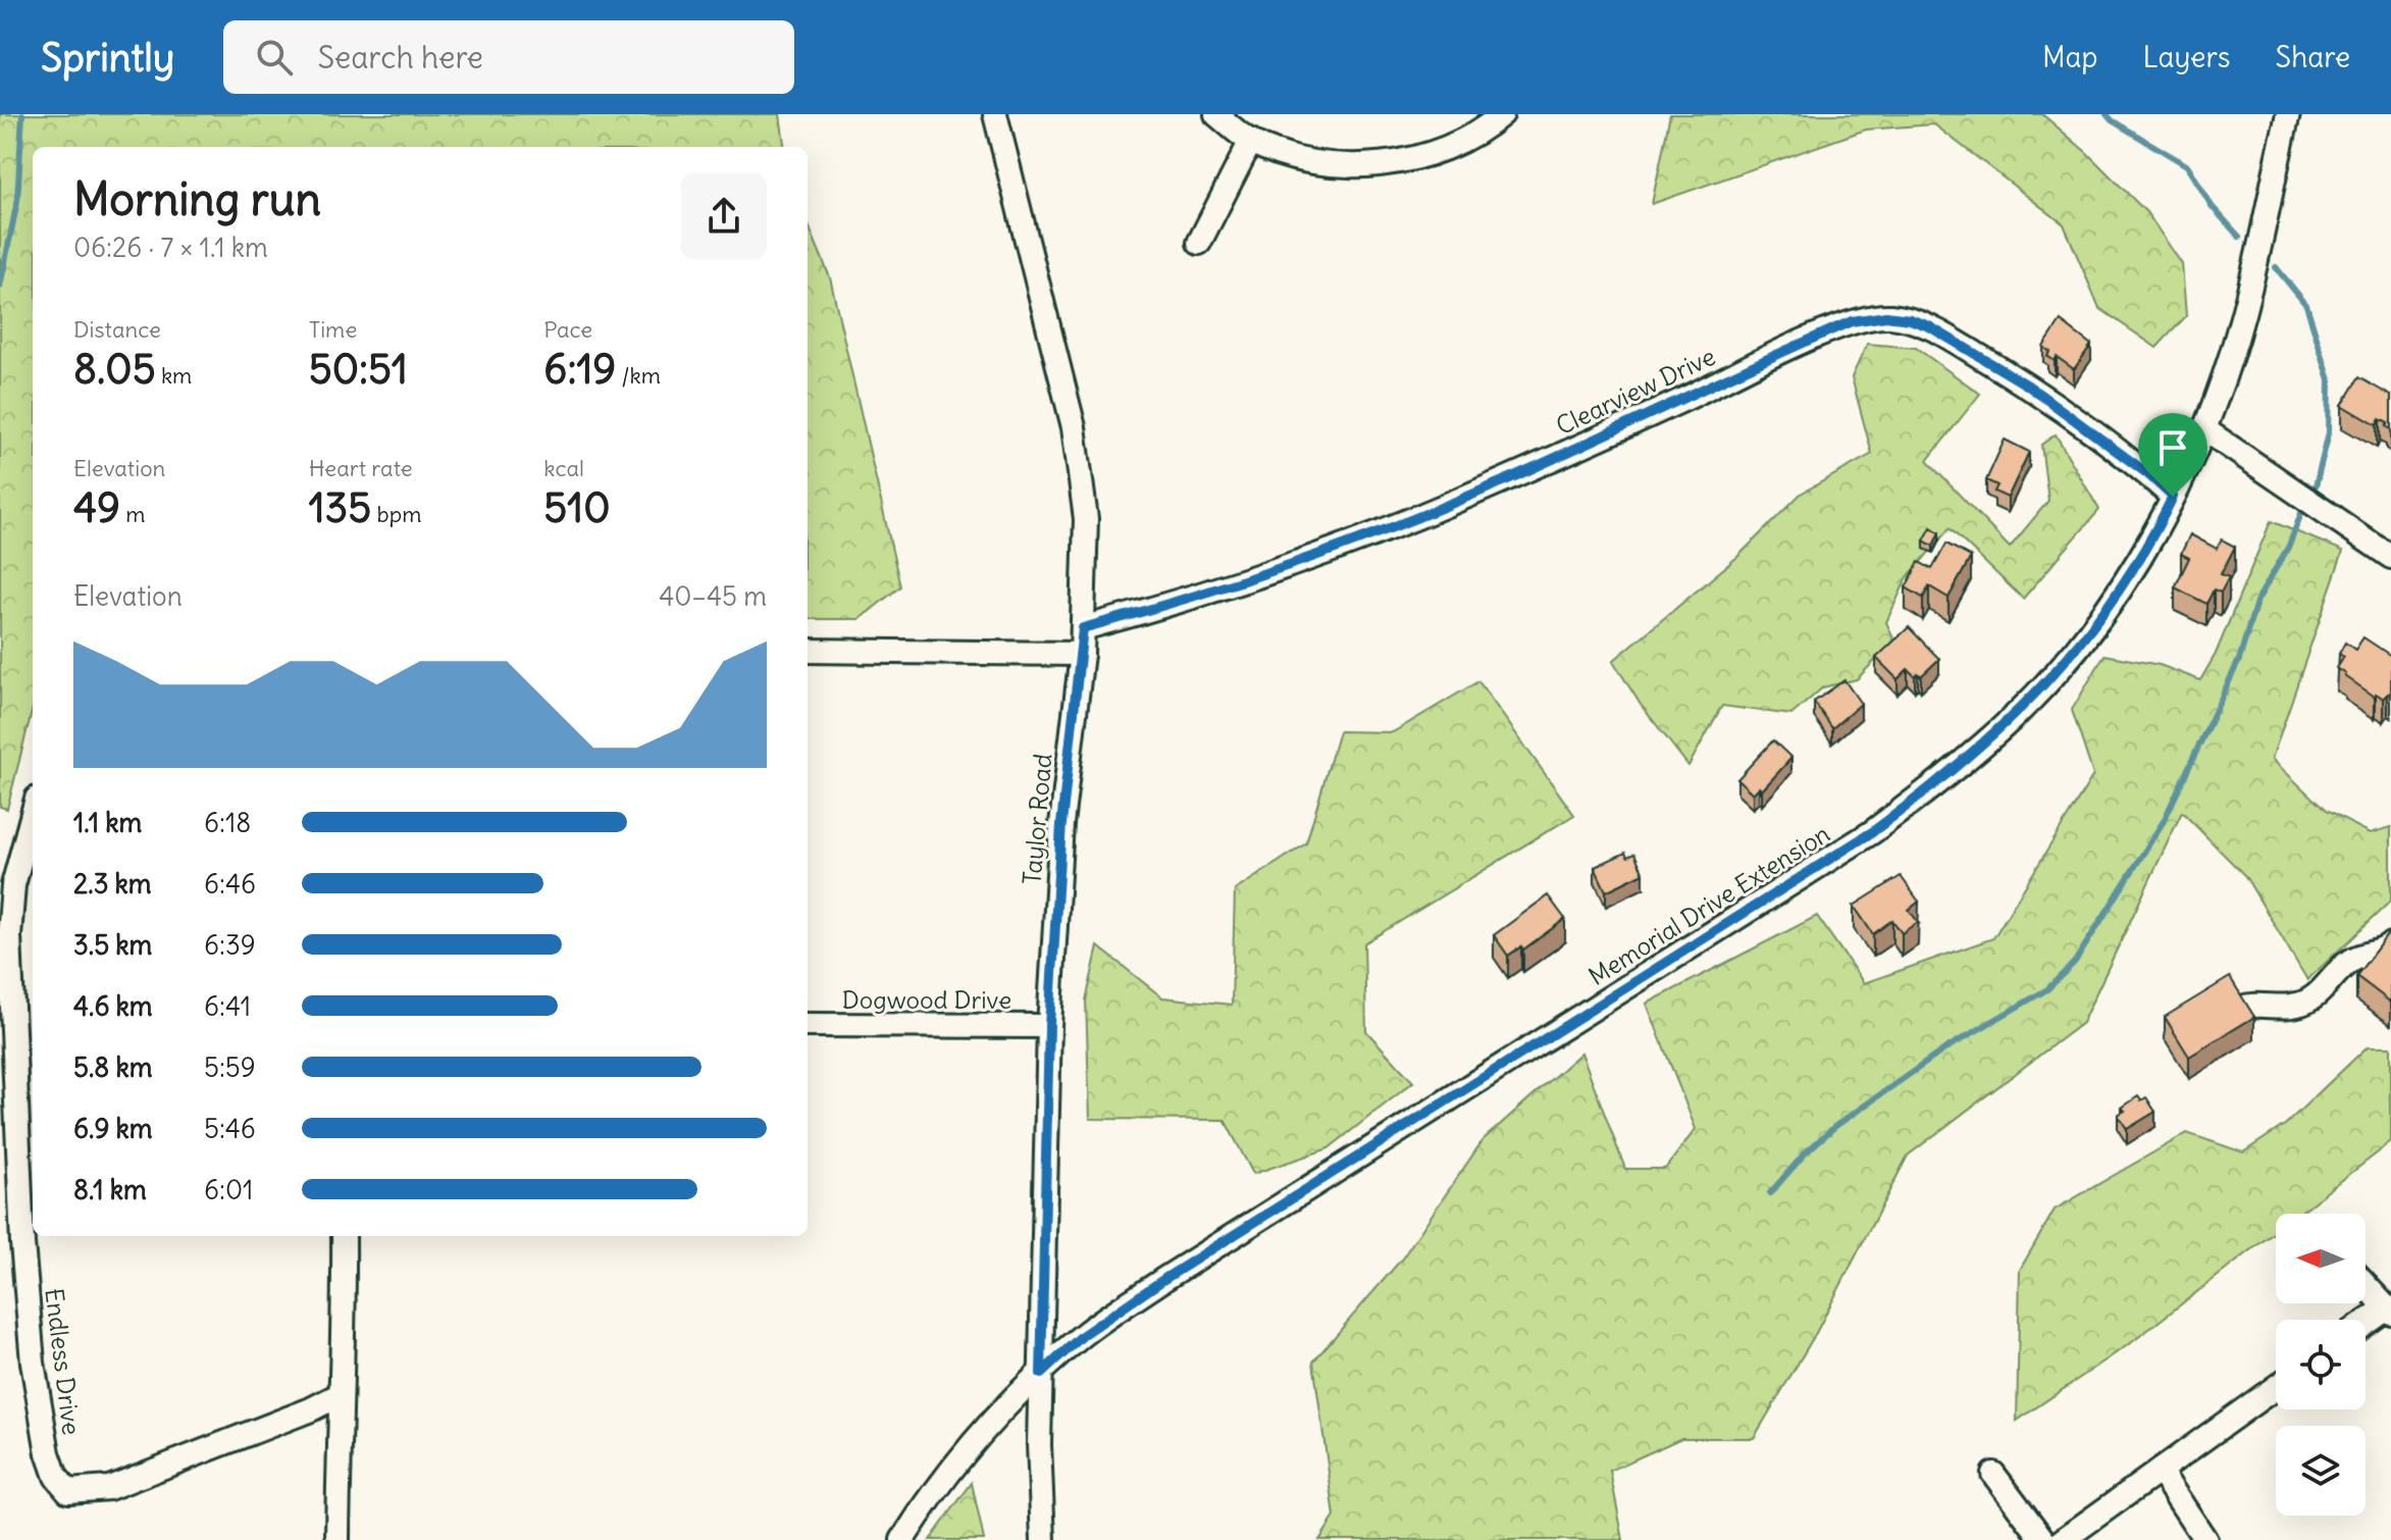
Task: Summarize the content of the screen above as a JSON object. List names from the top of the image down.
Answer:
{
  "streets": {
    "street": [
      "Clearview Drive",
      "Taylor Road",
      "Memorial Drive Extension",
      "Dogwood Drive",
      "Endless Drive"
    ]
  },
  "crossings": [
    ["Clearview Drive", "Taylor Road"],
    ["Clearview Drive", "Memorial Drive Extension"],
    ["Taylor Road", "Memorial Drive Extension"],
    ["Taylor Road", "Dogwood Drive"]
  ],
  "north": "left",
  "page": {
    "header": "Sprintly",
    "search": "Search here",
    "nav": ["Map", "Layers", "Share"],
    "heading": ["Morning run", "06:26 · 7 × 1.1 km"],
    "stats": [
      ["Distance", "8.05 km"],
      ["Time", "50:51"],
      ["Pace", "6:19 /km"],
      ["Elevation", "49 m"],
      ["Heart rate", "135 bpm"],
      ["kcal", "510"]
    ],
    "chart": ["Elevation", "40–45 m"],
    "list": [
      {
        "name": "1.1 km",
        "note": "6:18"
      },
      {
        "name": "2.3 km",
        "note": "6:46"
      },
      {
        "name": "3.5 km",
        "note": "6:39"
      },
      {
        "name": "4.6 km",
        "note": "6:41"
      },
      {
        "name": "5.8 km",
        "note": "5:59"
      },
      {
        "name": "6.9 km",
        "note": "5:46"
      },
      {
        "name": "8.1 km",
        "note": "6:01"
      }
    ]
  }
}
